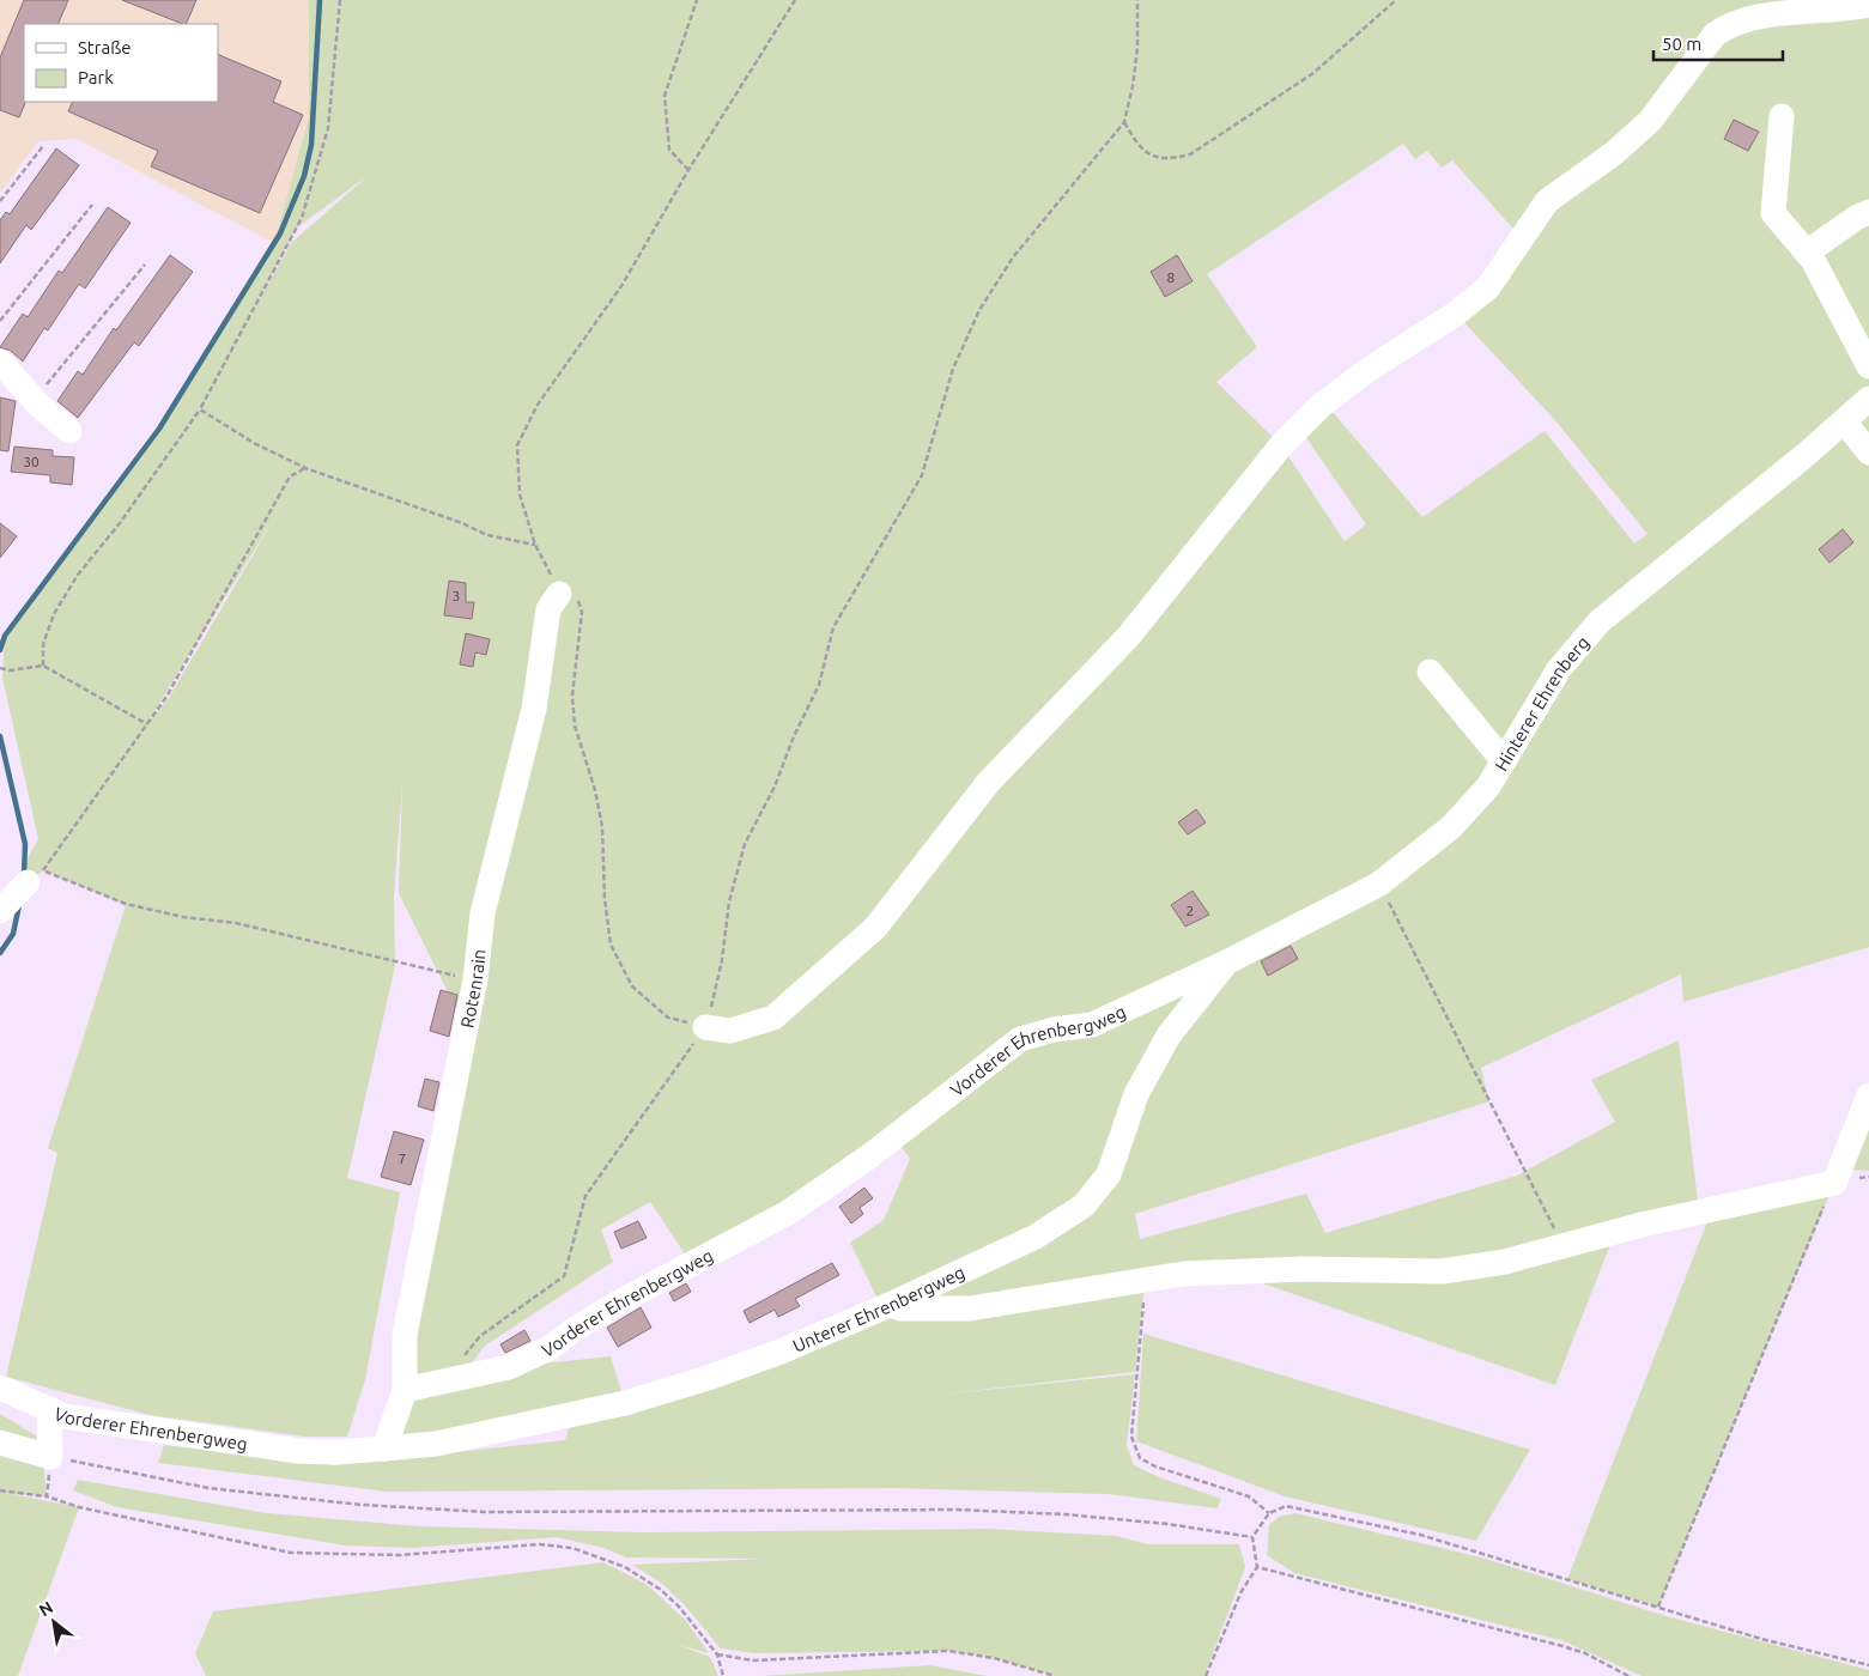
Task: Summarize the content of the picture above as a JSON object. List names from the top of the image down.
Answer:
{
  "streets": {
    "lane": [
      "Hinterer Ehrenberg",
      "Rotenrain",
      "Vorderer Ehrenbergweg",
      "Unterer Ehrenbergweg"
    ]
  },
  "crossings": [
    ["Hinterer Ehrenberg", "Vorderer Ehrenbergweg"],
    ["Hinterer Ehrenberg", "Unterer Ehrenbergweg"],
    ["Rotenrain", "Vorderer Ehrenbergweg"],
    ["Vorderer Ehrenbergweg", "Unterer Ehrenbergweg"]
  ],
  "house_numbers": [
    "8",
    "30",
    "3",
    "2",
    "7"
  ],
  "legend": ["Straße", "Park"],
  "scale_bar": "50 m",
  "north": "top left"
}
